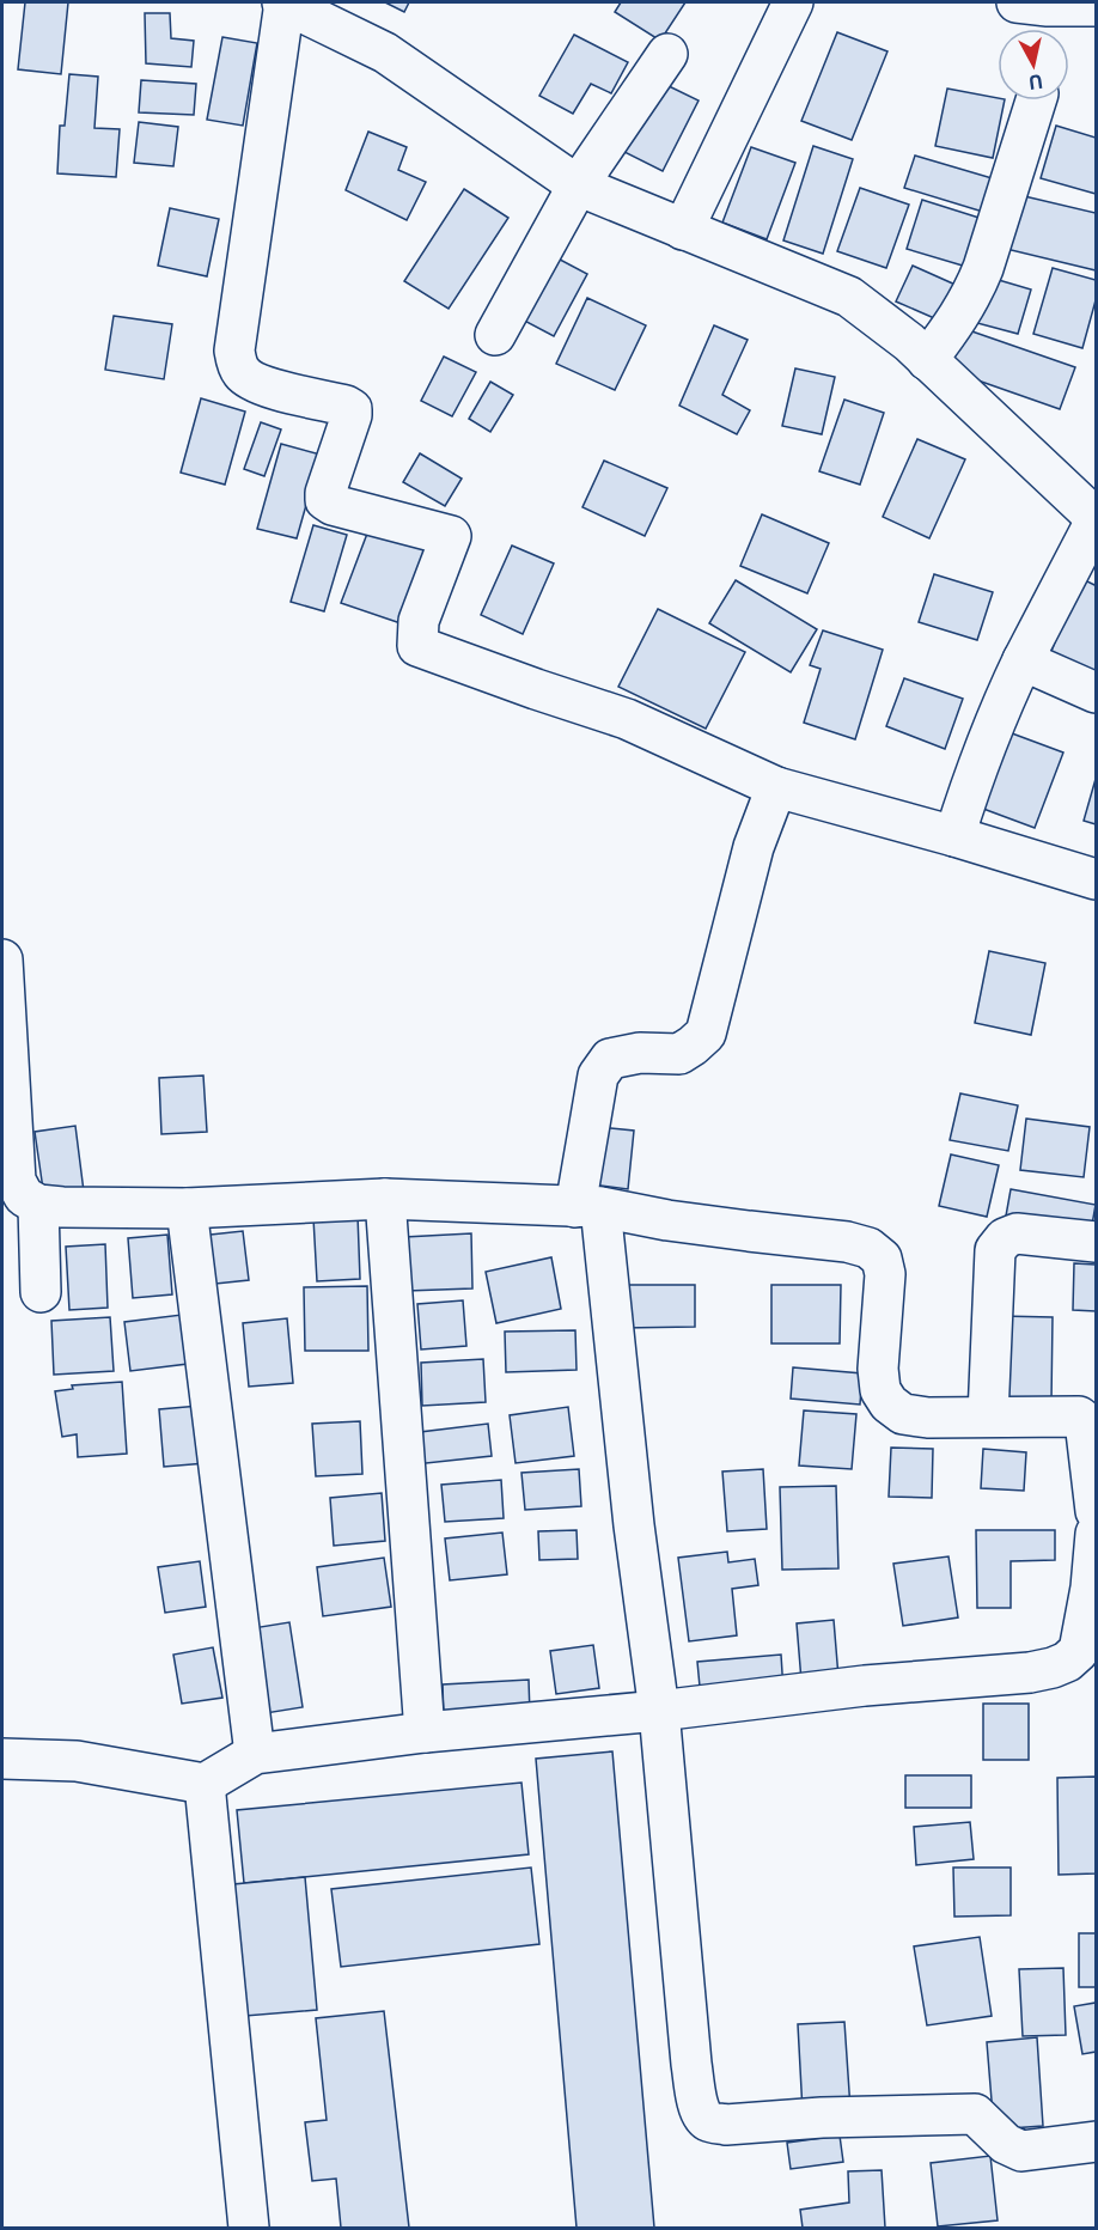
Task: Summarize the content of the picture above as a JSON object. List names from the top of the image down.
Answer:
{
  "north": "bottom"
}
